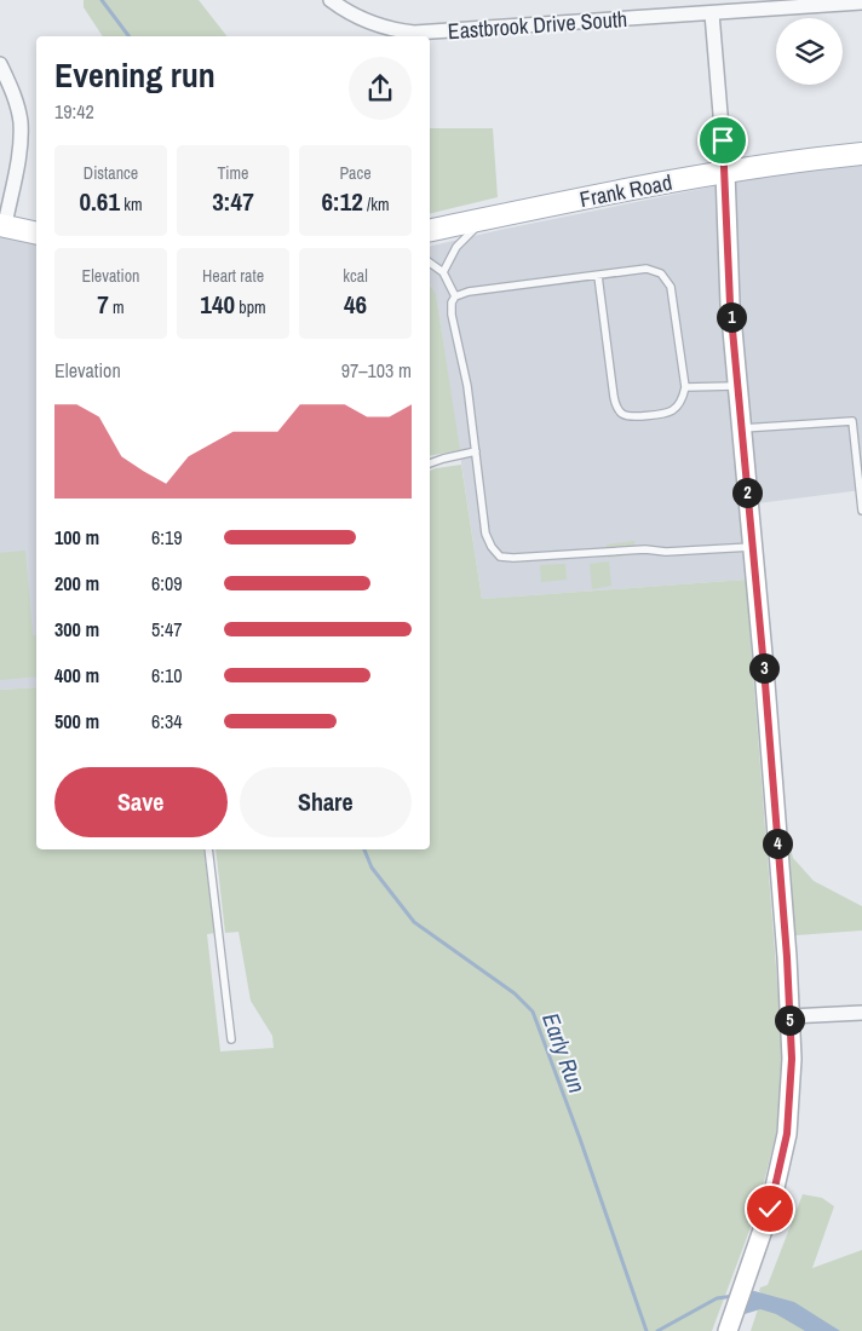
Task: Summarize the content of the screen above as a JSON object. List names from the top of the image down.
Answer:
{
  "streets": {
    "main road": ["Frank Road"],
    "street": ["Eastbrook Drive South"]
  },
  "water": ["Early Run"],
  "page": {
    "heading": ["Evening run", "19:42"],
    "stats": [
      ["Distance", "0.61 km"],
      ["Time", "3:47"],
      ["Pace", "6:12 /km"],
      ["Elevation", "7 m"],
      ["Heart rate", "140 bpm"],
      ["kcal", "46"]
    ],
    "pins": [
      "1",
      "2",
      "3",
      "4",
      "5"
    ],
    "chart": ["Elevation", "97–103 m"],
    "list": [
      {
        "name": "100 m",
        "note": "6:19"
      },
      {
        "name": "200 m",
        "note": "6:09"
      },
      {
        "name": "300 m",
        "note": "5:47"
      },
      {
        "name": "400 m",
        "note": "6:10"
      },
      {
        "name": "500 m",
        "note": "6:34"
      }
    ],
    "buttons": ["Save", "Share"]
  }
}
